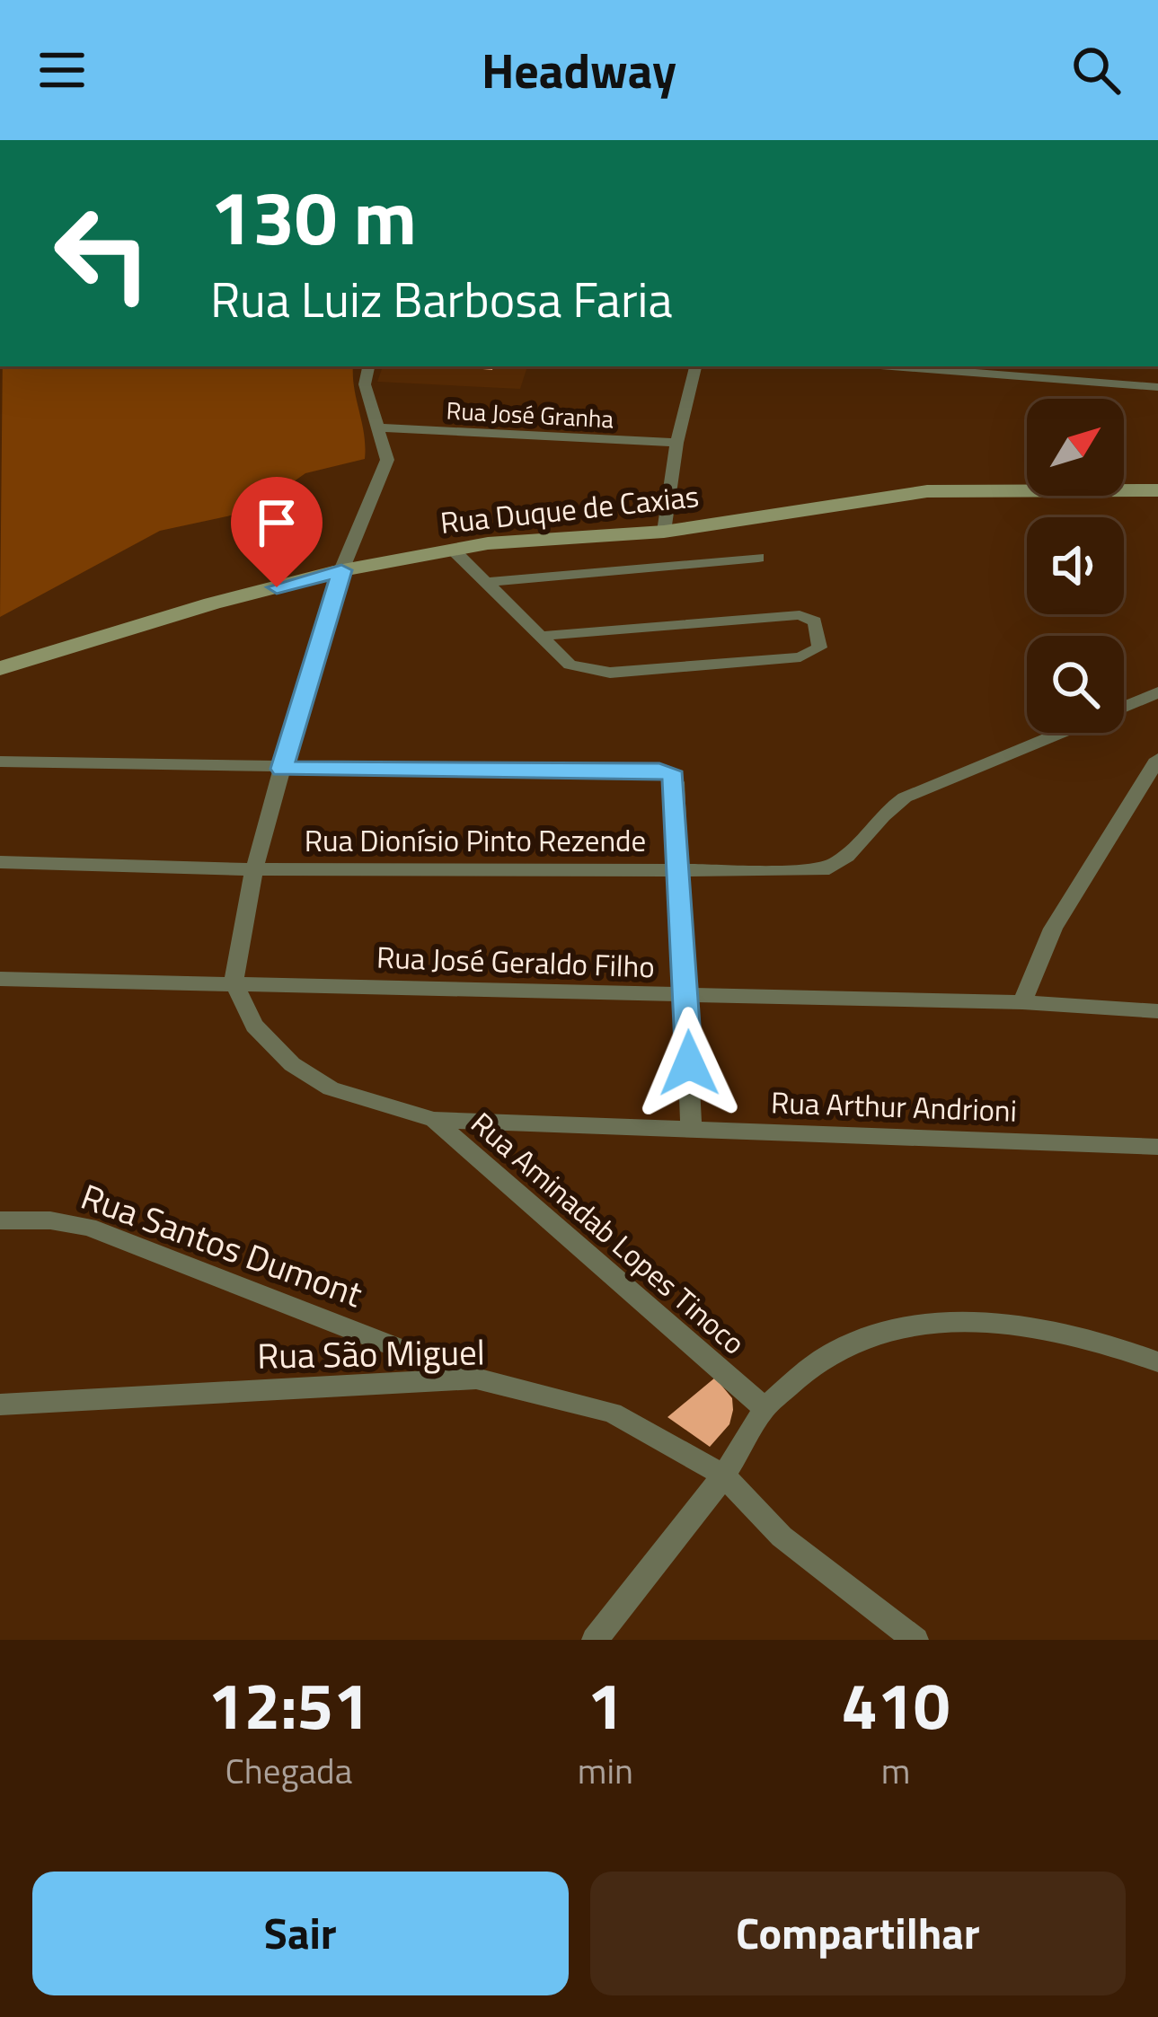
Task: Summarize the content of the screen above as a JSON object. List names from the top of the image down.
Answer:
{
  "streets": {
    "street": [
      "Rua José Granha",
      "Rua Duque de Caxias",
      "Rua Dionísio Pinto Rezende",
      "Rua José Geraldo Filho",
      "Rua Arthur Andrioni",
      "Rua Aminadab Lopes Tinoco",
      "Rua Santos Dumont",
      "Rua São Miguel"
    ]
  },
  "crossings": [
    ["Rua José Geraldo Filho", "Rua Aminadab Lopes Tinoco"],
    ["Rua Arthur Andrioni", "Rua Aminadab Lopes Tinoco"],
    ["Rua Santos Dumont", "Rua São Miguel"]
  ],
  "north": "top right",
  "page": {
    "header": "Headway",
    "turn": ["130 m", "Rua Luiz Barbosa Faria"],
    "eta": [
      "12:51",
      "Chegada",
      "1",
      "min",
      "410",
      "m"
    ],
    "buttons": ["Sair", "Compartilhar"]
  }
}
